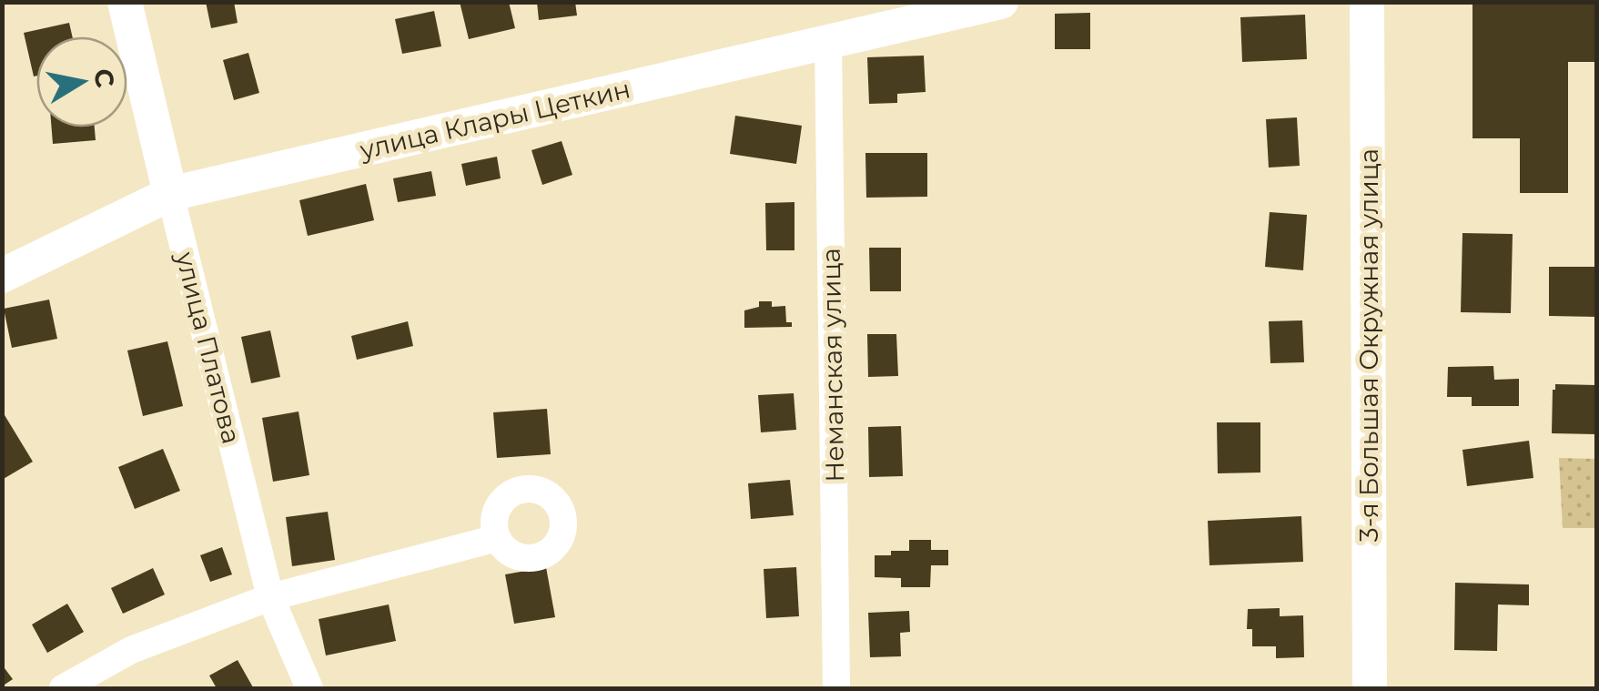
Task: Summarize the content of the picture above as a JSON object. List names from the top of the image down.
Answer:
{
  "streets": {
    "street": [
      "улица Клары Цеткин",
      "3-я Большая Окружная улица",
      "улица Платова",
      "Неманская улица"
    ]
  },
  "crossings": [
    ["улица Клары Цеткин", "улица Платова"],
    ["улица Клары Цеткин", "Неманская улица"]
  ],
  "north": "right"
}
